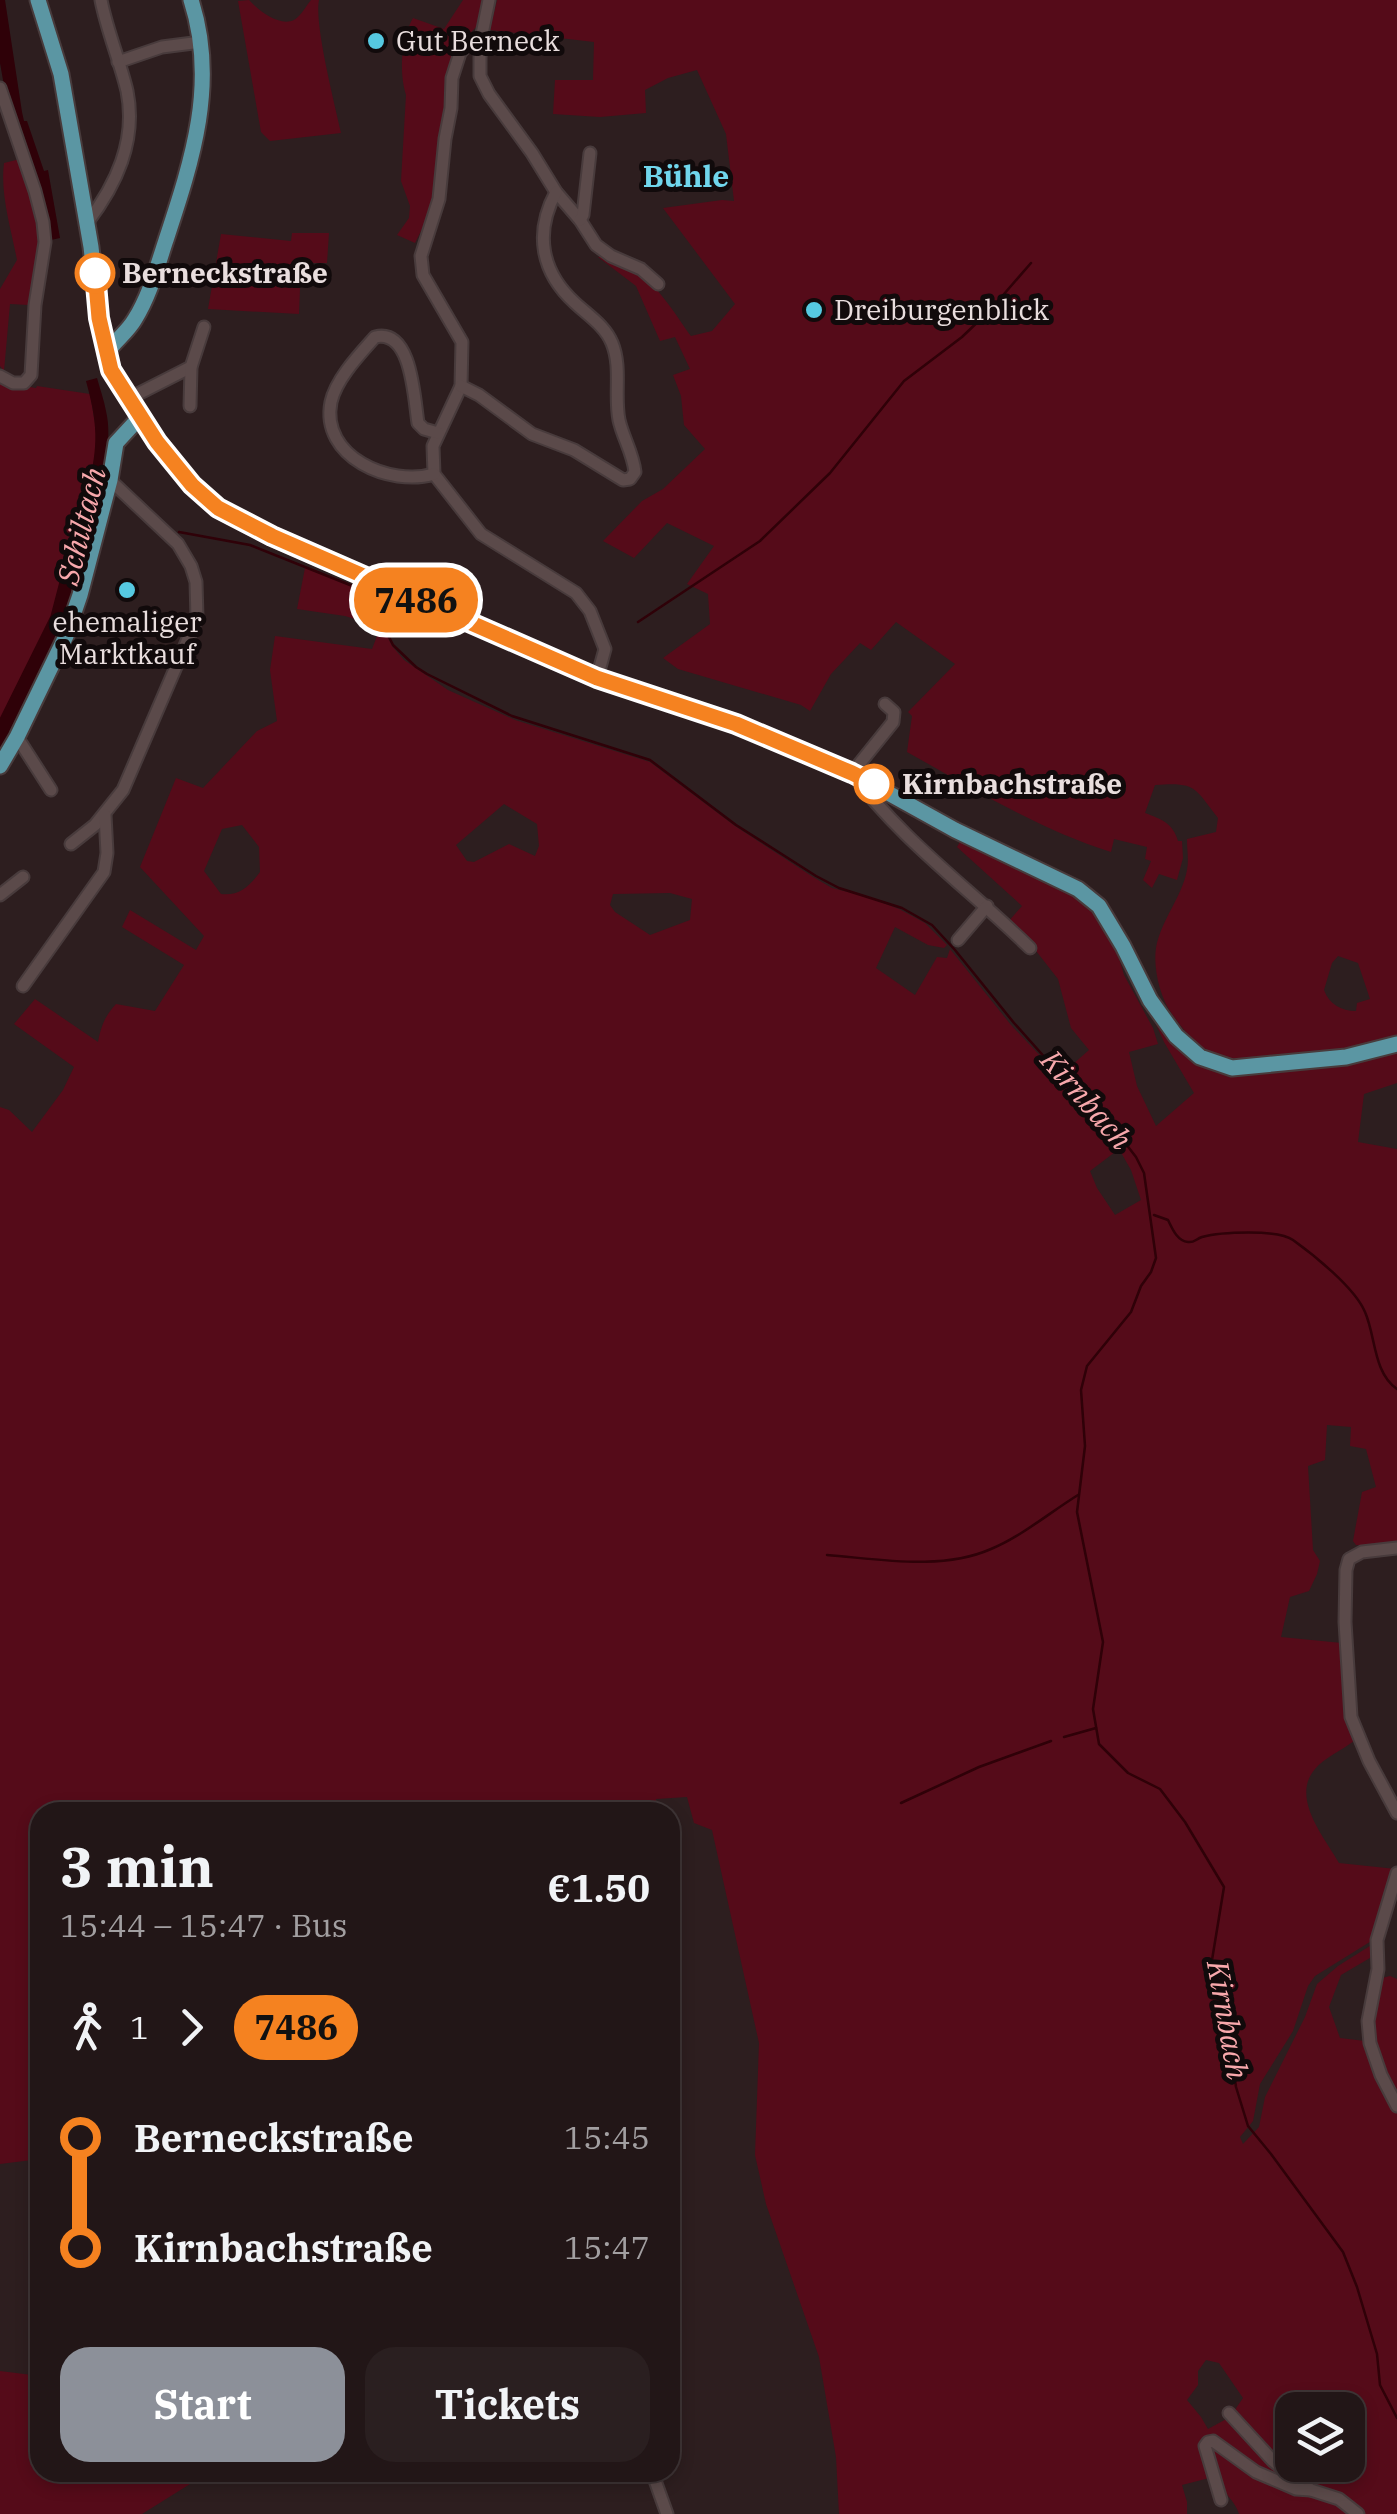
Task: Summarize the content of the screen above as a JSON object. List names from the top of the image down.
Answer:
{
  "districts": ["Bühle"],
  "water": ["Schiltach", "Kirnbach"],
  "places": [
    "Gut Berneck",
    "Berneckstraße",
    "Dreiburgenblick",
    "ehemaliger Marktkauf",
    "Kirnbachstraße"
  ],
  "lines": ["bus line 7486"],
  "page": {
    "on_map": "7486",
    "heading": ["3 min", "15:44 – 15:47 · Bus", "€1.50"],
    "legs": ["1", "7486"],
    "list": [
      {
        "name": "Berneckstraße",
        "value": "15:45"
      },
      {
        "name": "Kirnbachstraße",
        "value": "15:47"
      }
    ],
    "buttons": ["Start", "Tickets"]
  }
}
